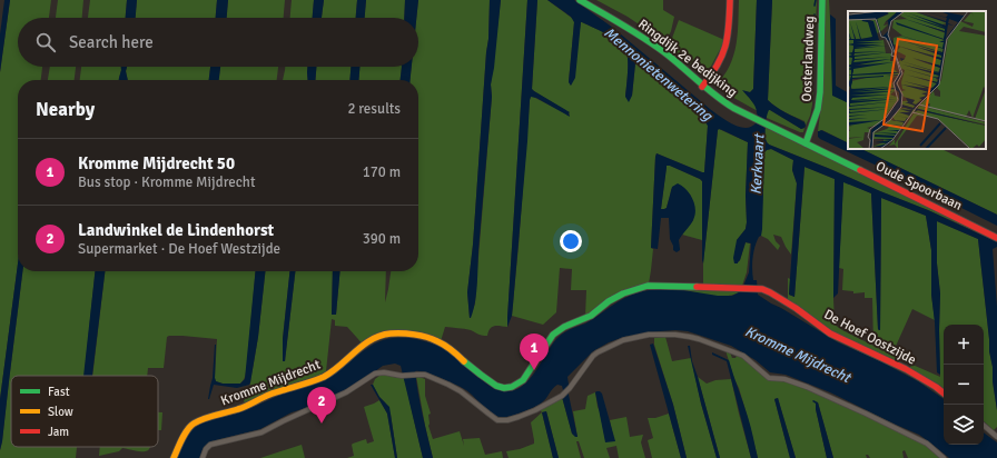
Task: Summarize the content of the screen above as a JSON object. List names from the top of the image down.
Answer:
{
  "streets": {
    "street": [
      "Ringdijk 2e bedijking",
      "Oosterlandweg",
      "Oude Spoorbaan",
      "De Hoef Oostzijde",
      "Kromme Mijdrecht"
    ]
  },
  "crossings": [
    ["Ringdijk 2e bedijking", "Oosterlandweg"],
    ["Ringdijk 2e bedijking", "Oude Spoorbaan"],
    ["Oosterlandweg", "Oude Spoorbaan"],
    ["De Hoef Oostzijde", "Kromme Mijdrecht"]
  ],
  "water": ["Mennonietenwetering", "Kerkvaart", "Kromme Mijdrecht"],
  "legend": ["Fast", "Slow", "Jam"],
  "page": {
    "search": "Search here",
    "heading": ["Nearby", "2 results"],
    "list": [
      {
        "mark": "1",
        "name": "Kromme Mijdrecht 50",
        "note": "Bus stop · Kromme Mijdrecht",
        "value": "170 m"
      },
      {
        "mark": "2",
        "name": "Landwinkel de Lindenhorst",
        "note": "Supermarket · De Hoef Westzijde",
        "value": "390 m"
      }
    ],
    "map_buttons": ["+", "−"],
    "pins": ["1", "2"]
  }
}
